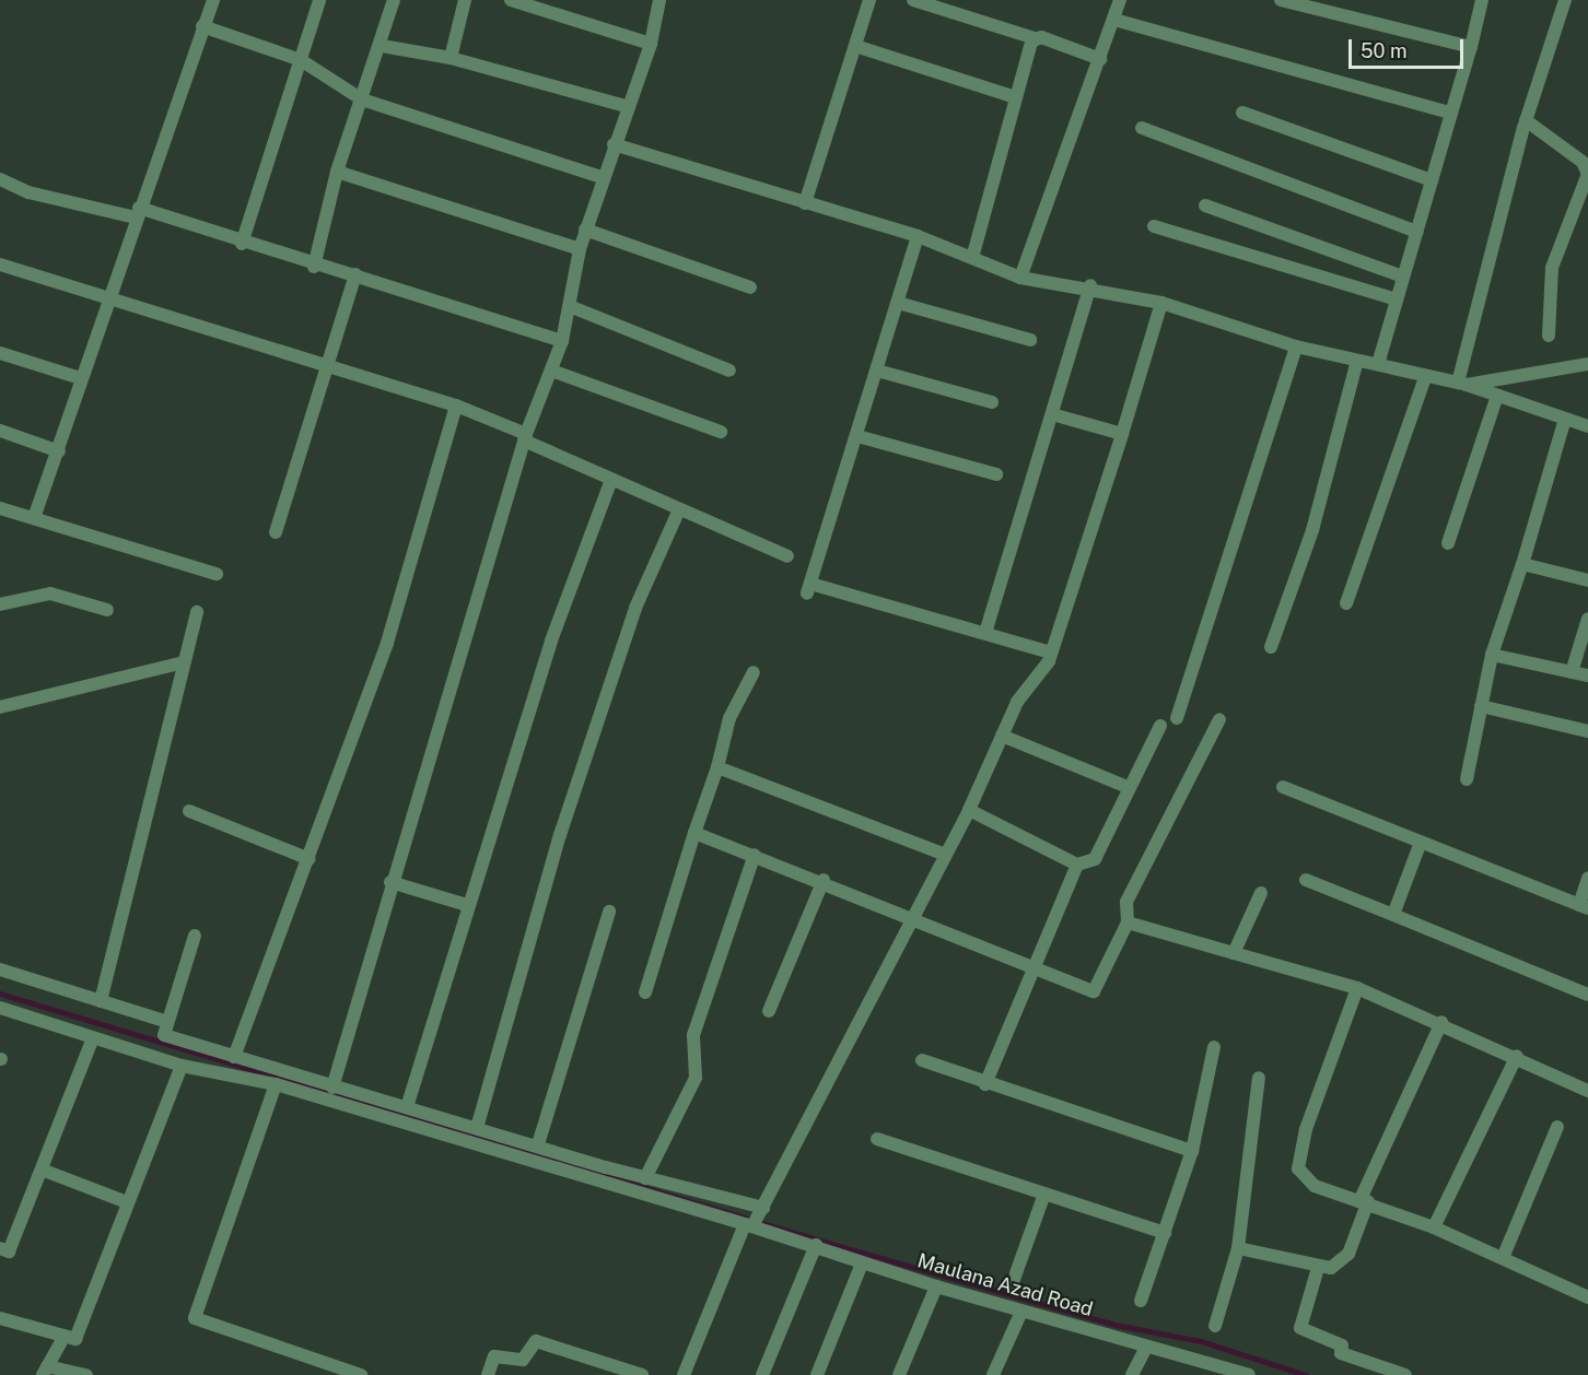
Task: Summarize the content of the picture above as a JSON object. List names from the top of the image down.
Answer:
{
  "streets": {
    "street": ["Maulana Azad Road"]
  },
  "scale_bar": "50 m"
}
